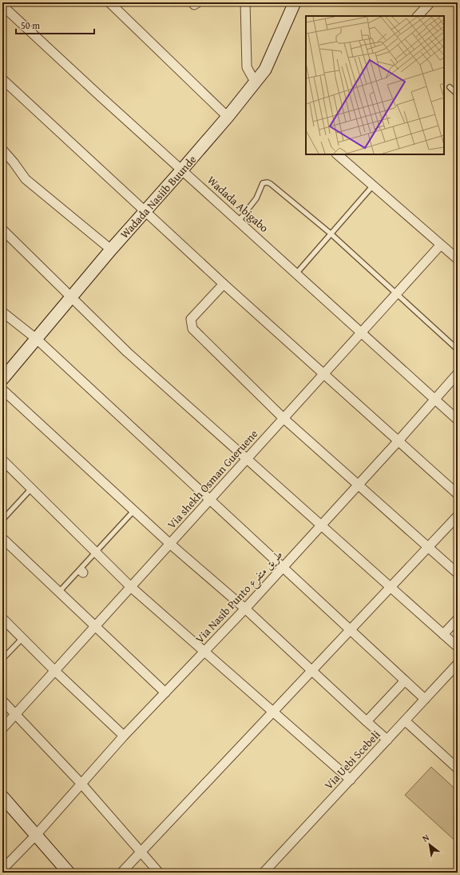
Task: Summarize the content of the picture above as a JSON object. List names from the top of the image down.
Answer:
{
  "streets": {
    "street": [
      "Wadada Nasiib Buunde",
      "Wadada Abigabo",
      "Via shekh Osman Gueruene",
      "Via Nasib Punto طريق متفرع",
      "Via Uebi Scebeli"
    ]
  },
  "crossings": [
    ["Wadada Nasiib Buunde", "Wadada Abigabo"],
    ["Wadada Abigabo", "Via shekh Osman Gueruene"],
    ["Wadada Abigabo", "Via Nasib Punto طريق متفرع"]
  ],
  "scale_bar": "50 m",
  "north": "top left"
}
